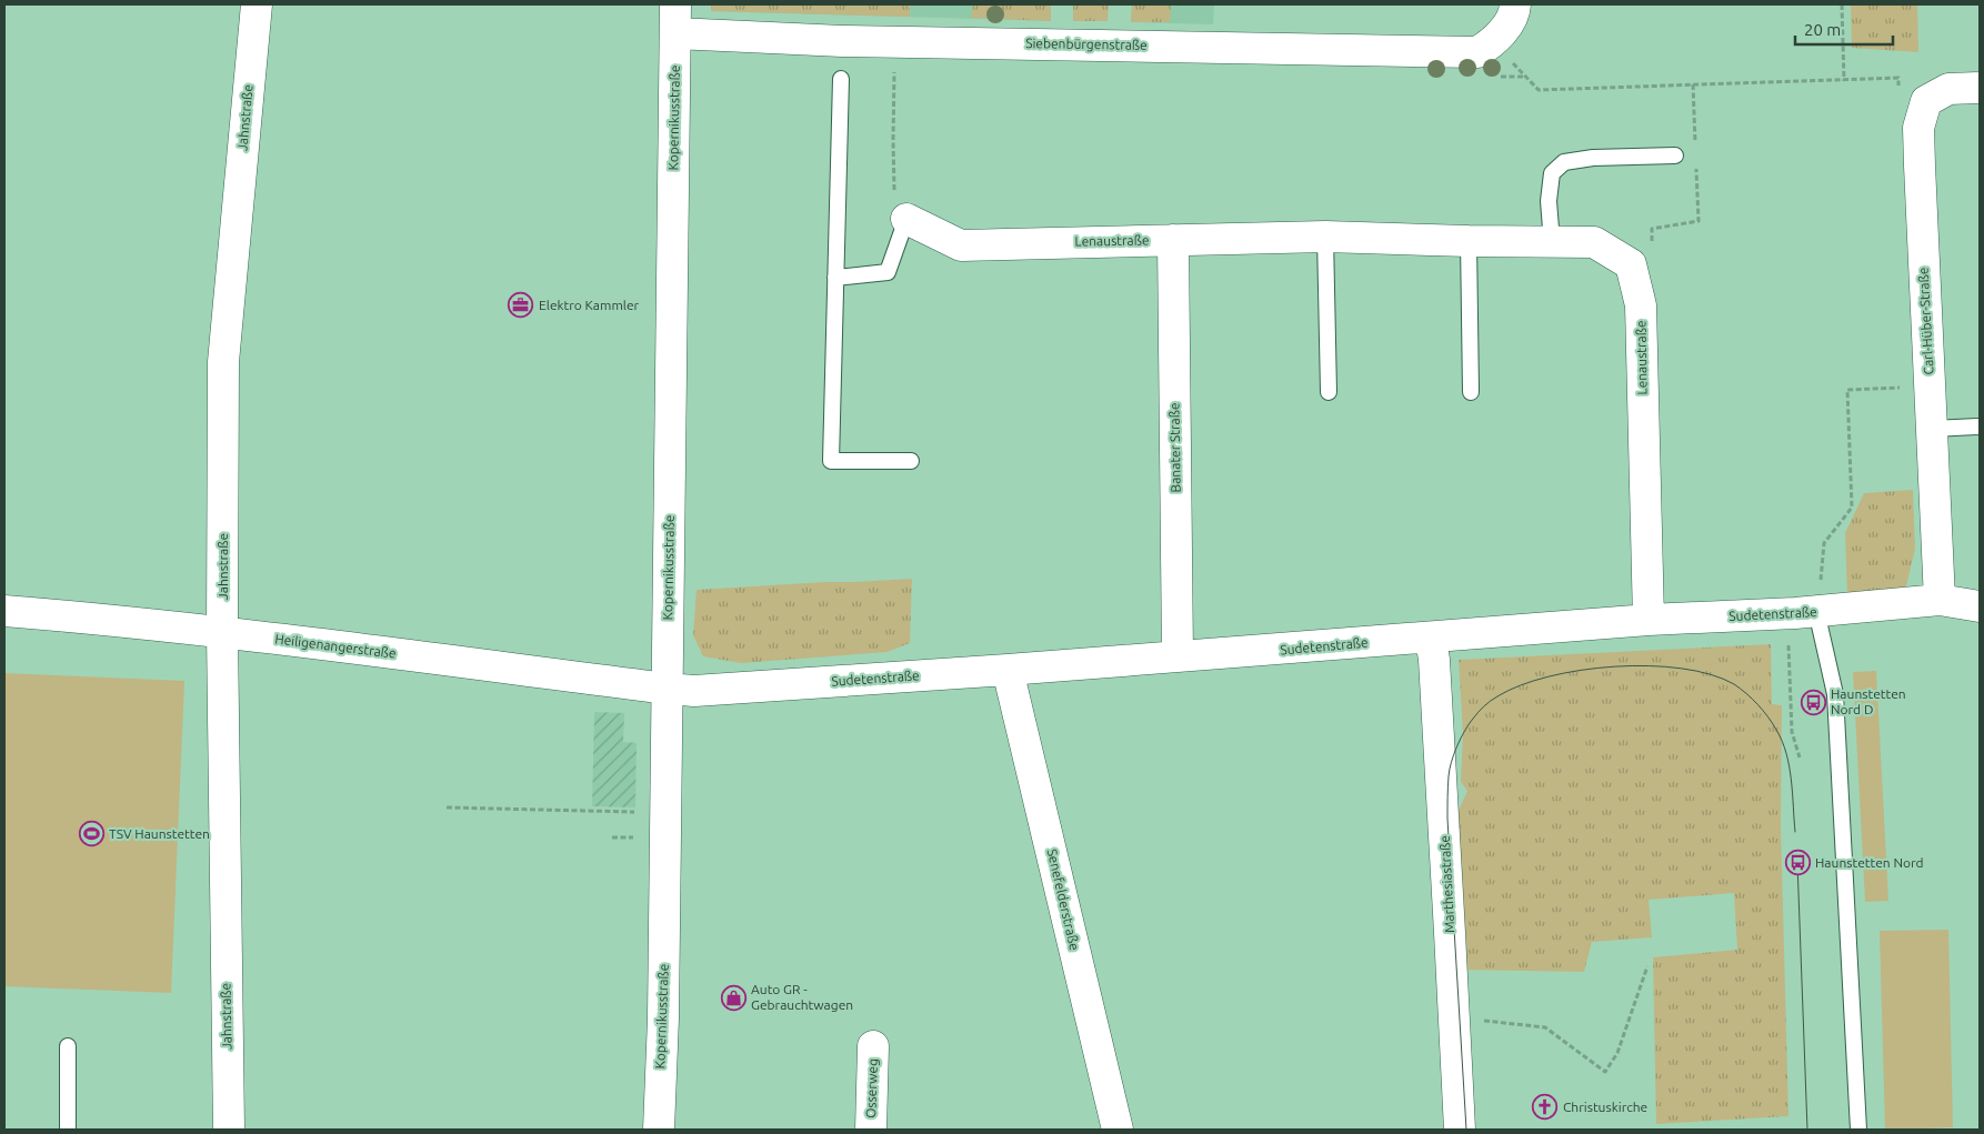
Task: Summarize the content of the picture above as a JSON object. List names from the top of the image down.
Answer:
{
  "streets": {
    "street": [
      "Siebenbürgenstraße",
      "Jahnstraße",
      "Kopernikusstraße",
      "Lenaustraße",
      "Carl-Hüber-Straße",
      "Banater Straße",
      "Sudetenstraße",
      "Heiligenangerstraße",
      "Marthesiastraße",
      "Senefelderstraße",
      "Osserweg"
    ]
  },
  "crossings": [
    ["Siebenbürgenstraße", "Kopernikusstraße"],
    ["Jahnstraße", "Heiligenangerstraße"],
    ["Kopernikusstraße", "Sudetenstraße"],
    ["Kopernikusstraße", "Heiligenangerstraße"],
    ["Lenaustraße", "Banater Straße"],
    ["Lenaustraße", "Sudetenstraße"],
    ["Carl-Hüber-Straße", "Sudetenstraße"],
    ["Banater Straße", "Sudetenstraße"],
    ["Sudetenstraße", "Heiligenangerstraße"],
    ["Sudetenstraße", "Marthesiastraße"],
    ["Sudetenstraße", "Senefelderstraße"]
  ],
  "places": {
    "office": ["Elektro Kammler"],
    "bus stop": ["Haunstetten Nord D", "Haunstetten Nord"],
    "sports": ["TSV Haunstetten"],
    "shop": ["Auto GR - Gebrauchtwagen"],
    "church": ["Christuskirche"]
  },
  "scale_bar": "20 m"
}
